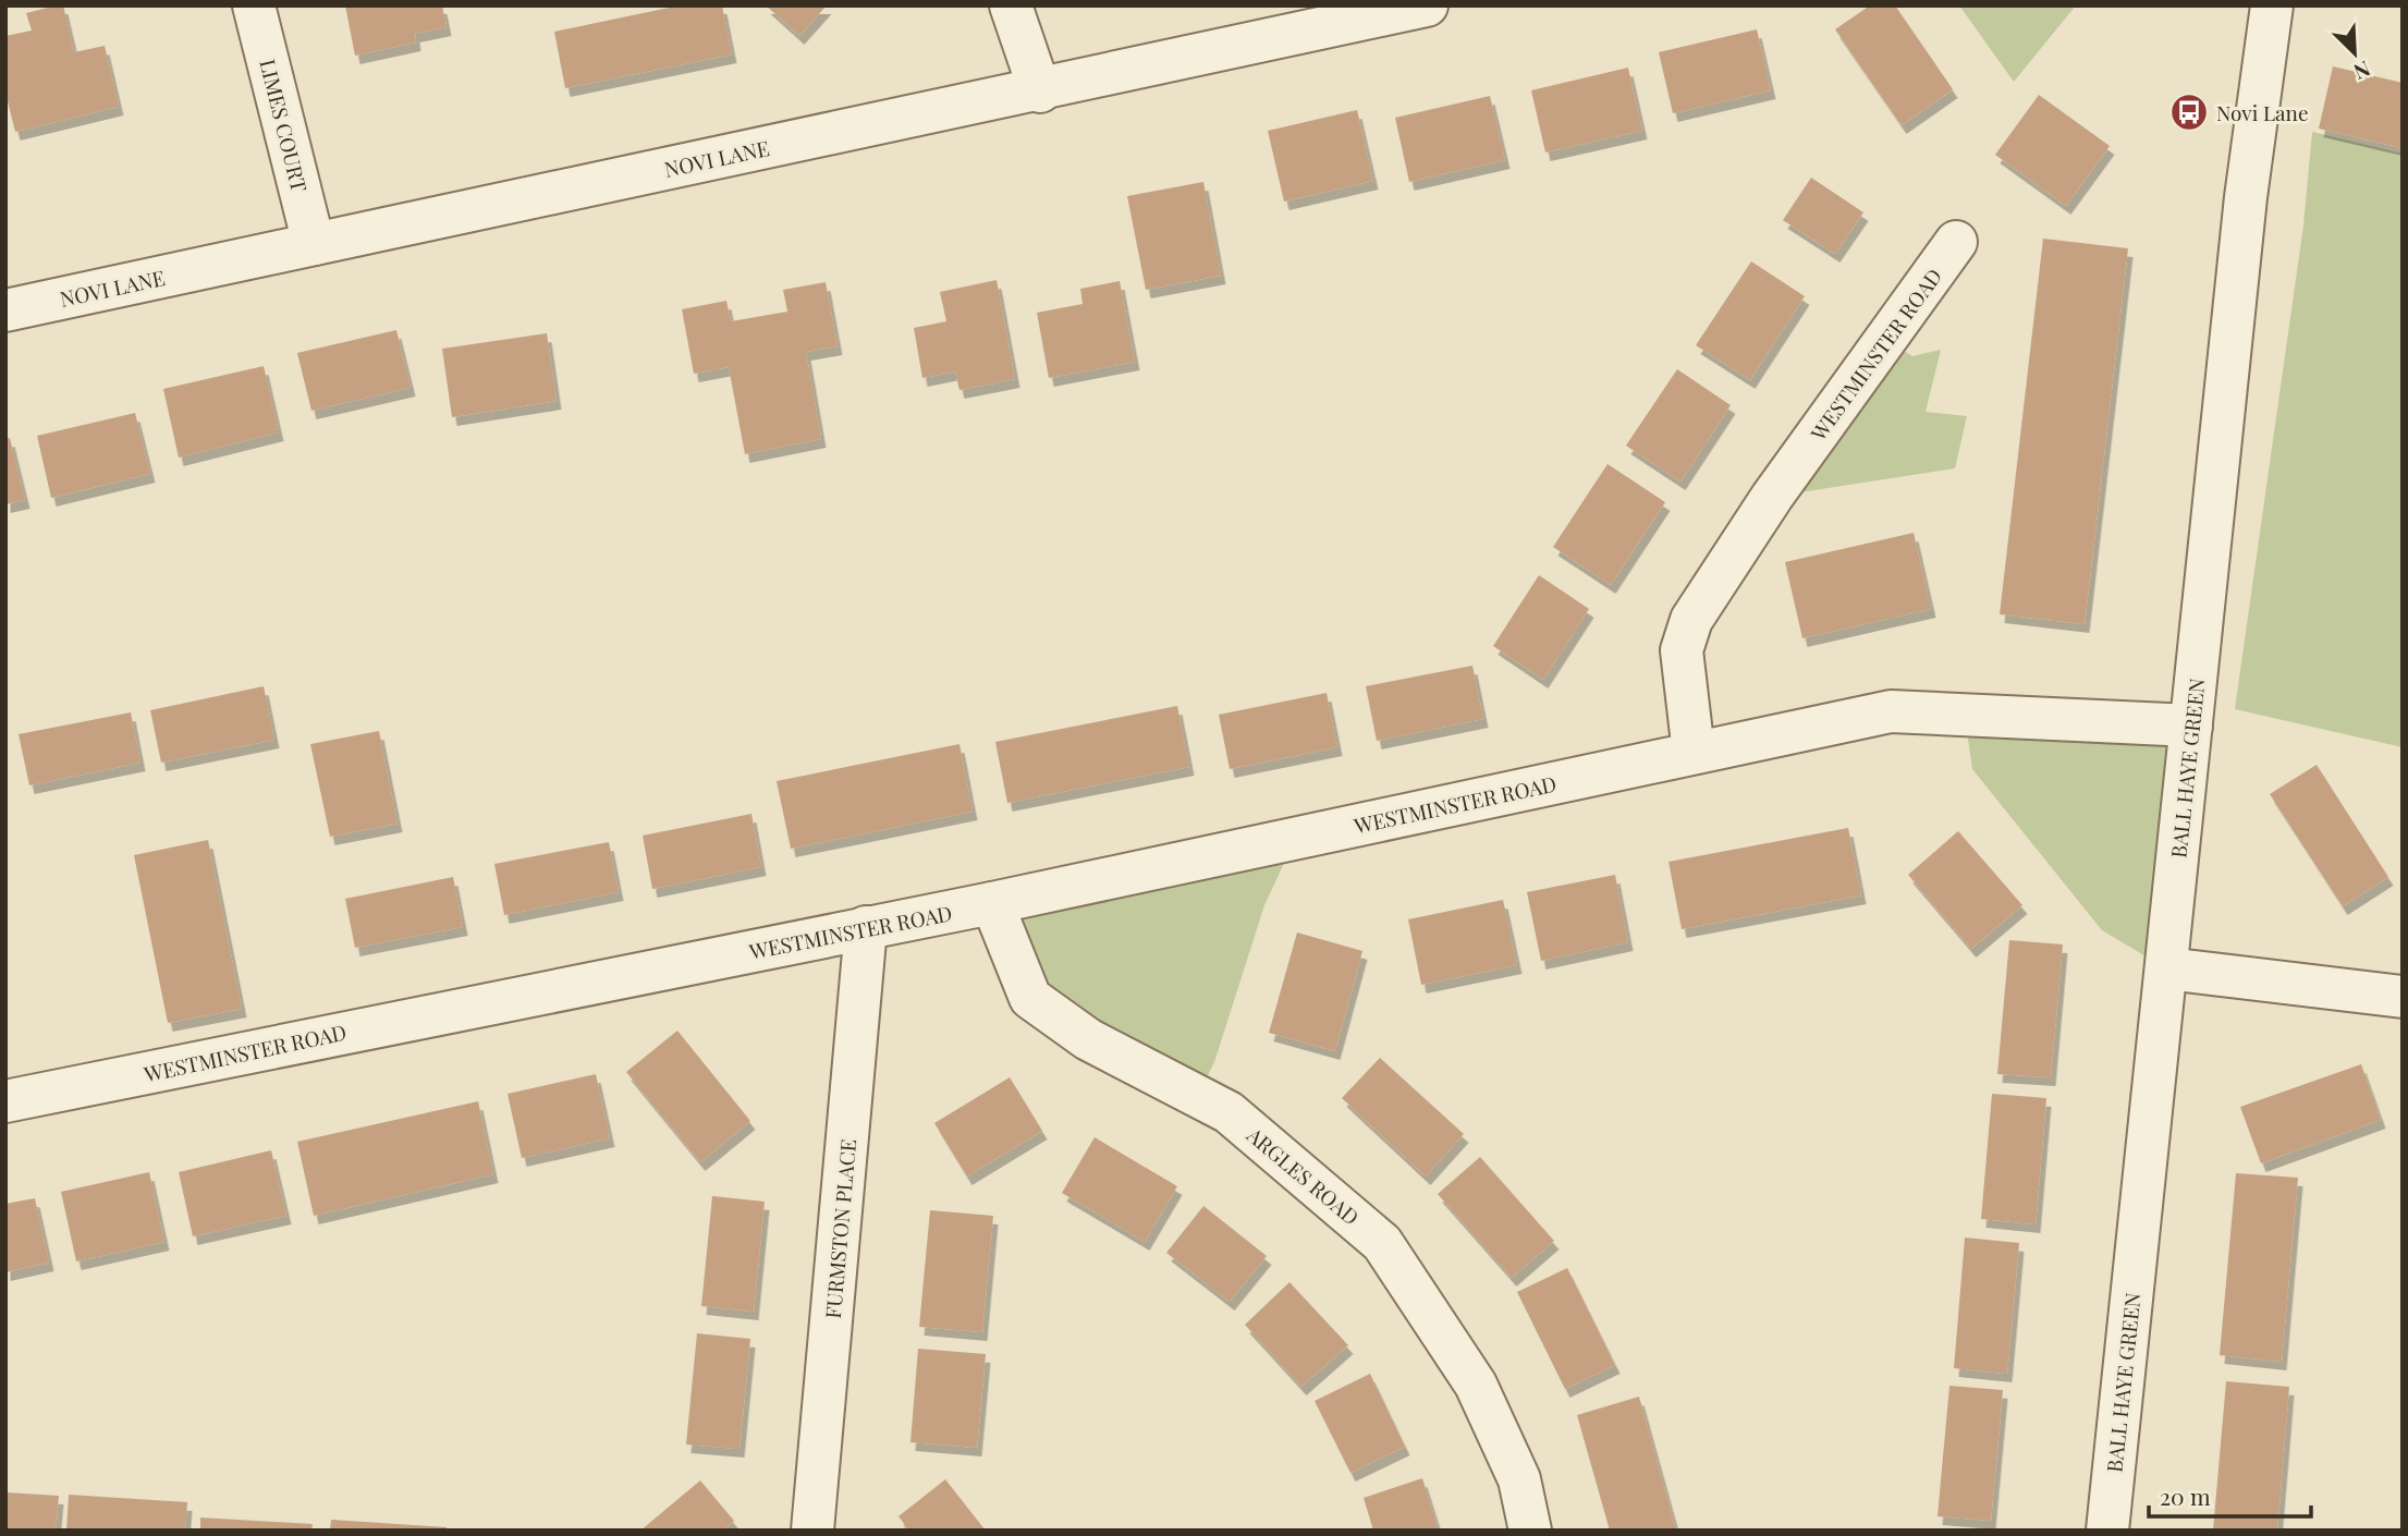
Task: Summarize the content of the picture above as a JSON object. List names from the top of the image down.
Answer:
{
  "streets": {
    "street": [
      "LIMES COURT",
      "NOVI LANE",
      "WESTMINSTER ROAD",
      "BALL HAYE GREEN",
      "ARGLES ROAD",
      "FURMSTON PLACE"
    ]
  },
  "crossings": [
    ["LIMES COURT", "NOVI LANE"],
    ["WESTMINSTER ROAD", "BALL HAYE GREEN"],
    ["WESTMINSTER ROAD", "ARGLES ROAD"],
    ["WESTMINSTER ROAD", "FURMSTON PLACE"]
  ],
  "places": {
    "bus stop": ["Novi Lane"]
  },
  "scale_bar": "20 m",
  "north": "bottom right"
}
